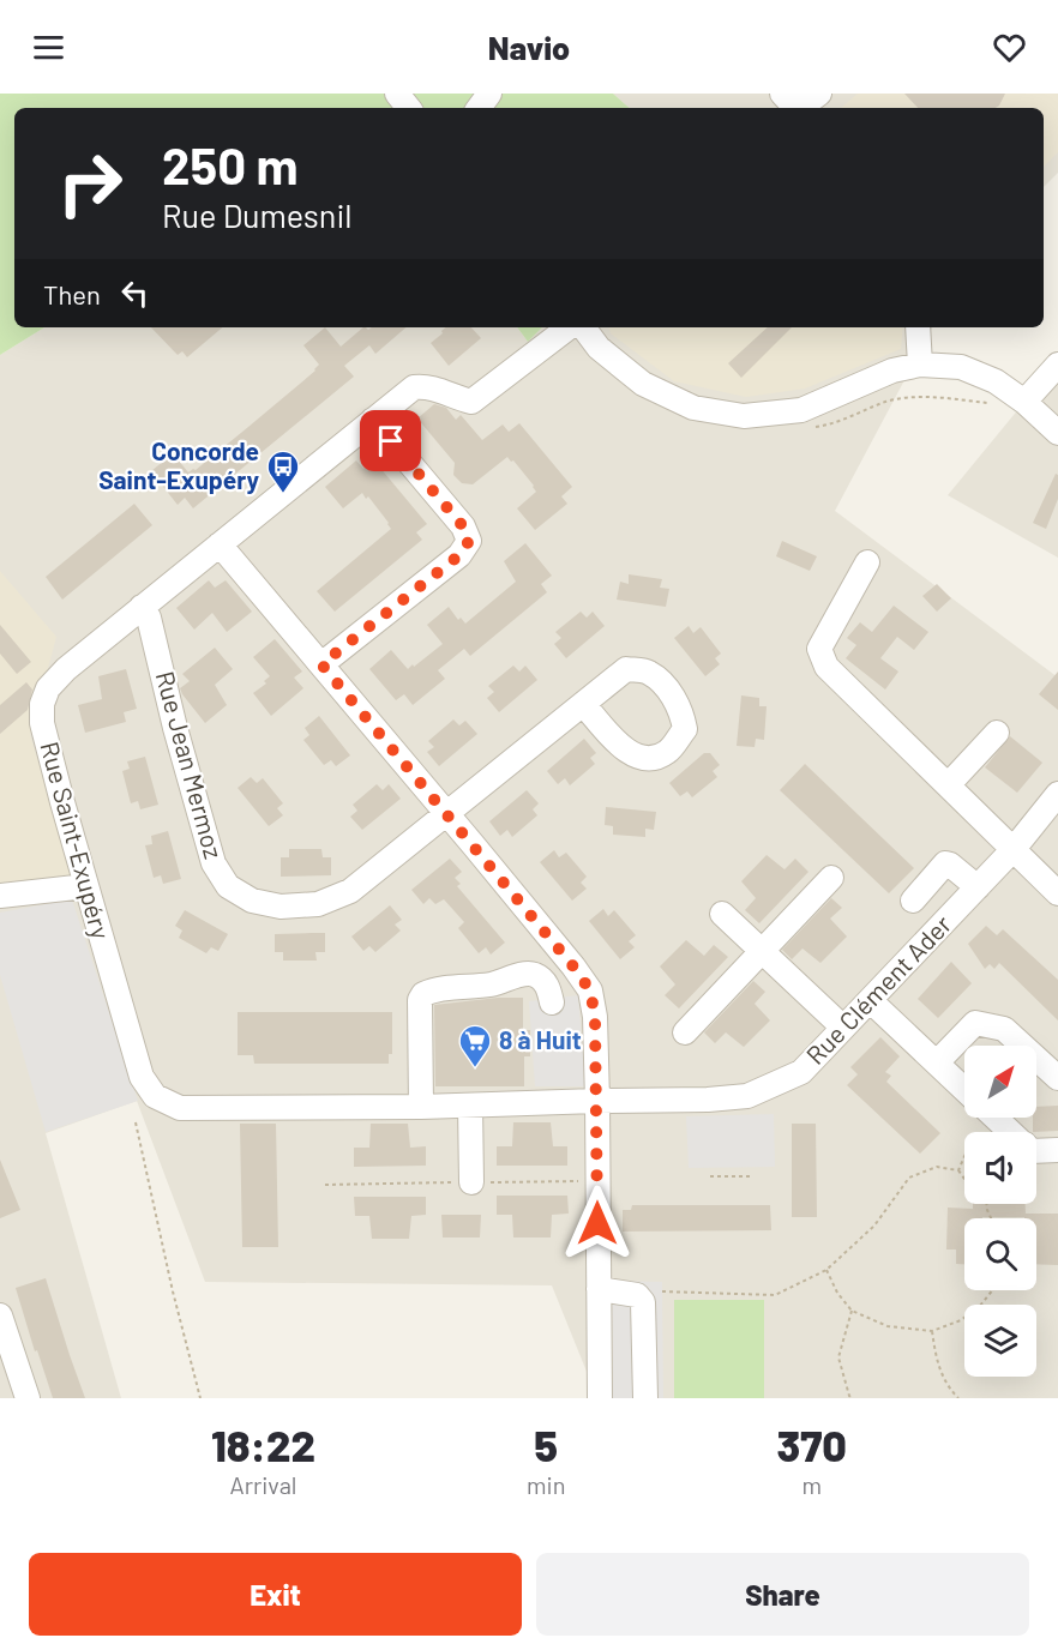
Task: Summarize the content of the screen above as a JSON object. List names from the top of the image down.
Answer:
{
  "streets": {
    "street": ["Rue Jean Mermoz", "Rue Saint-Exupéry", "Rue Clément Ader"]
  },
  "crossings": [
    ["Rue Jean Mermoz", "Rue Saint-Exupéry"],
    ["Rue Saint-Exupéry", "Rue Clément Ader"]
  ],
  "places": {
    "bus stop": ["Concorde Saint-Exupéry"],
    "supermarket": ["8 à Huit"]
  },
  "north": "top right",
  "page": {
    "header": "Navio",
    "turn": ["250 m", "Rue Dumesnil"],
    "then": "Then",
    "eta": [
      "18:22",
      "Arrival",
      "5",
      "min",
      "370",
      "m"
    ],
    "buttons": ["Exit", "Share"]
  }
}
